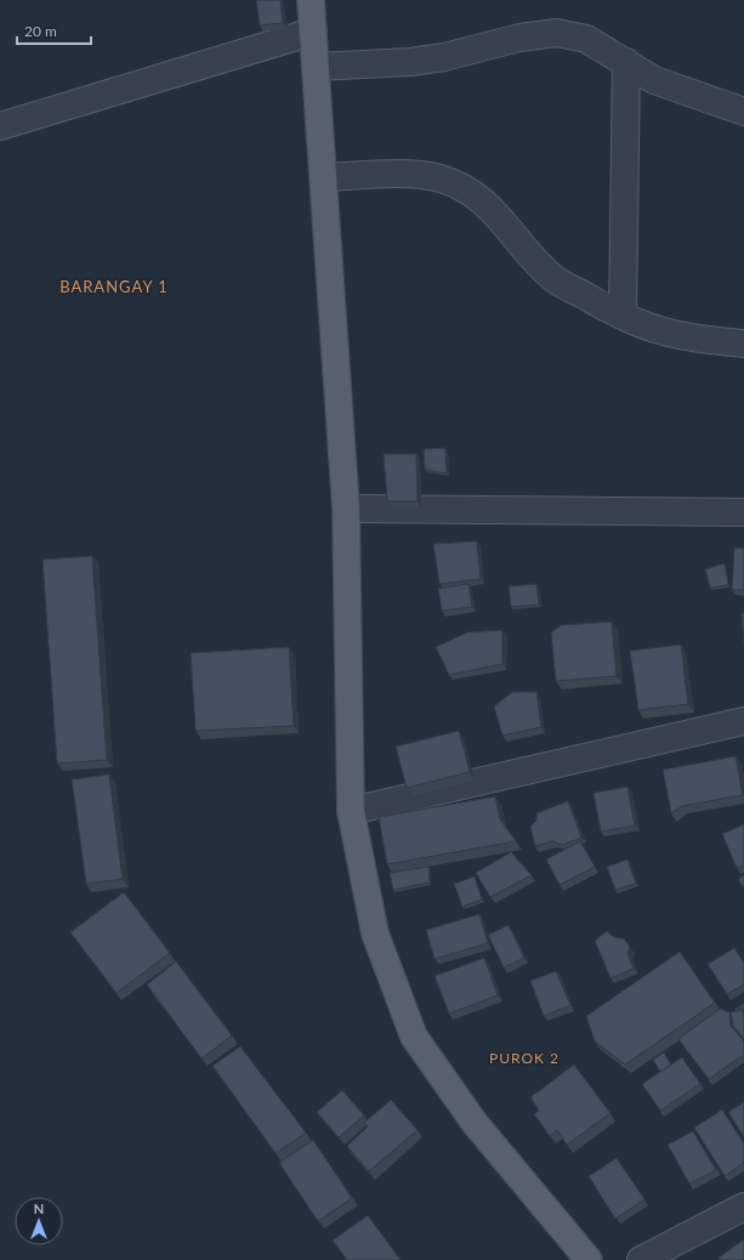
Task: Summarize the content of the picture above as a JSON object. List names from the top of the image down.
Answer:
{
  "districts": ["BARANGAY 1", "PUROK 2"],
  "scale_bar": "20 m",
  "north": "top"
}
